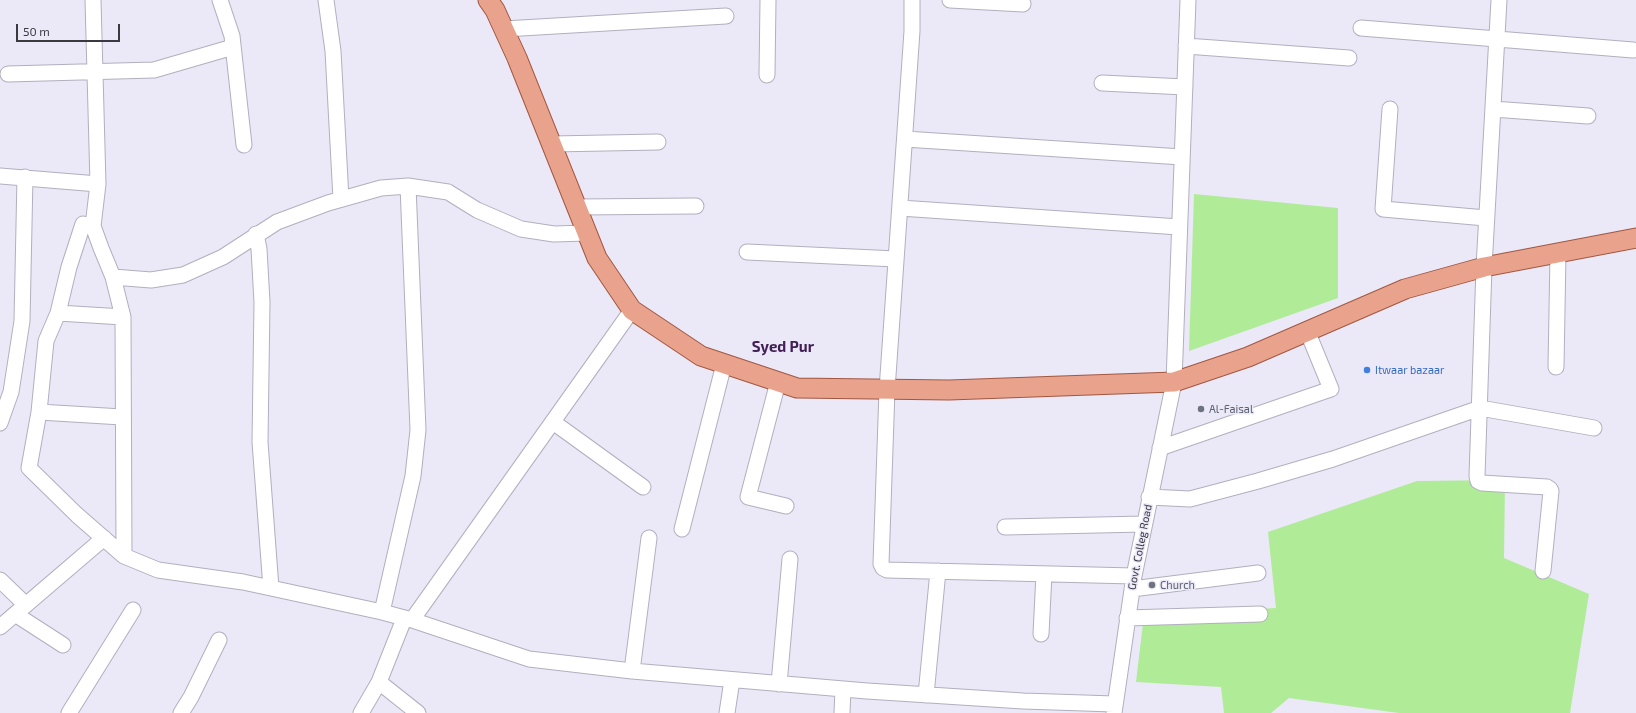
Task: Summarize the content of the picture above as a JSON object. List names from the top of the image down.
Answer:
{
  "streets": {
    "street": ["Govt. Colleg Road"]
  },
  "districts": ["Syed Pur"],
  "places": ["Itwaar bazaar", "Al-Faisal", "Church"],
  "scale_bar": "50 m"
}
